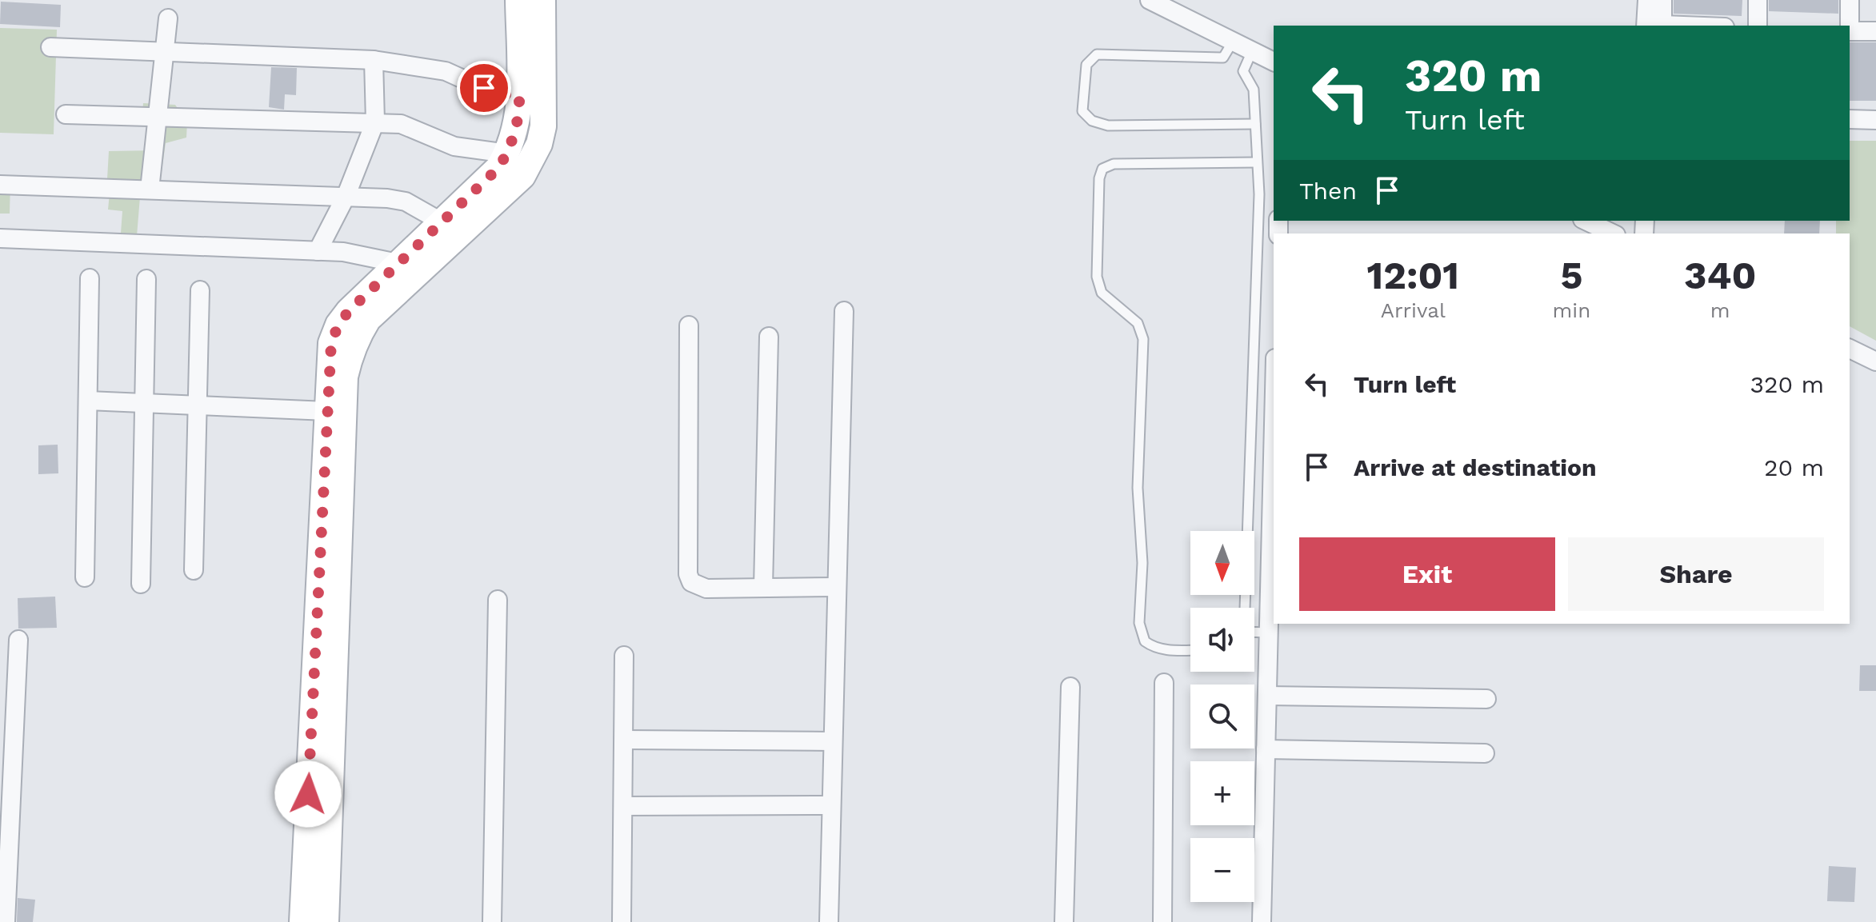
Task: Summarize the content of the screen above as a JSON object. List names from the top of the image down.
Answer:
{
  "north": "bottom",
  "page": {
    "turn": ["320 m", "Turn left"],
    "then": "Then",
    "eta": [
      "12:01",
      "Arrival",
      "5",
      "min",
      "340",
      "m"
    ],
    "list": [
      {
        "name": "Turn left",
        "value": "320 m"
      },
      {
        "name": "Arrive at destination",
        "value": "20 m"
      }
    ],
    "buttons": ["Exit", "Share"],
    "map_buttons": ["+", "−"]
  }
}
